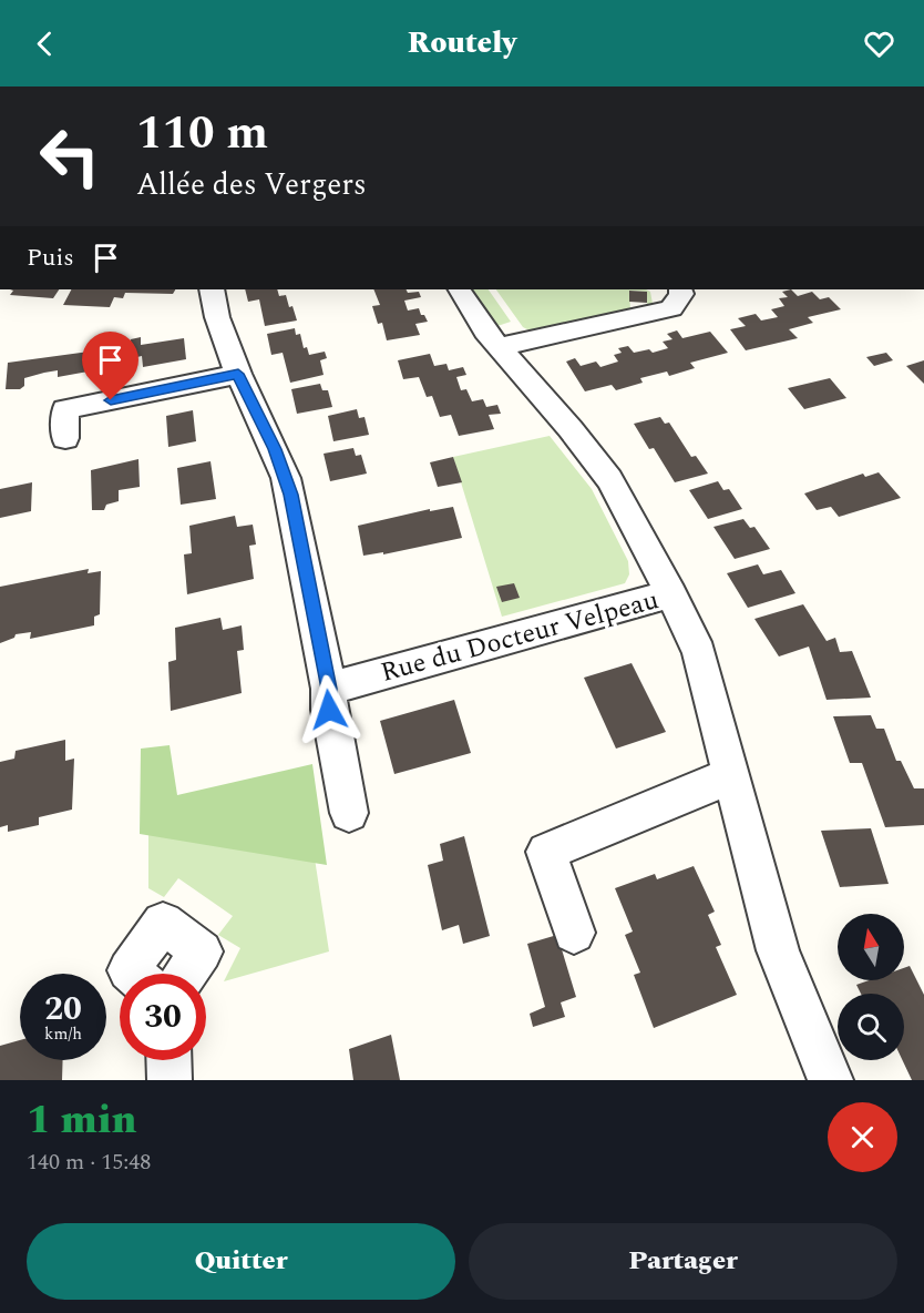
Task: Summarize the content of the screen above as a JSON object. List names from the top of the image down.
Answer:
{
  "streets": {
    "street": ["Rue du Docteur Velpeau"]
  },
  "north": "top",
  "page": {
    "header": "Routely",
    "turn": ["110 m", "Allée des Vergers"],
    "then": "Puis",
    "speed": "20 km/h",
    "limit": "30",
    "heading": ["1 min", "140 m · 15:48"],
    "buttons": ["Quitter", "Partager"]
  }
}
